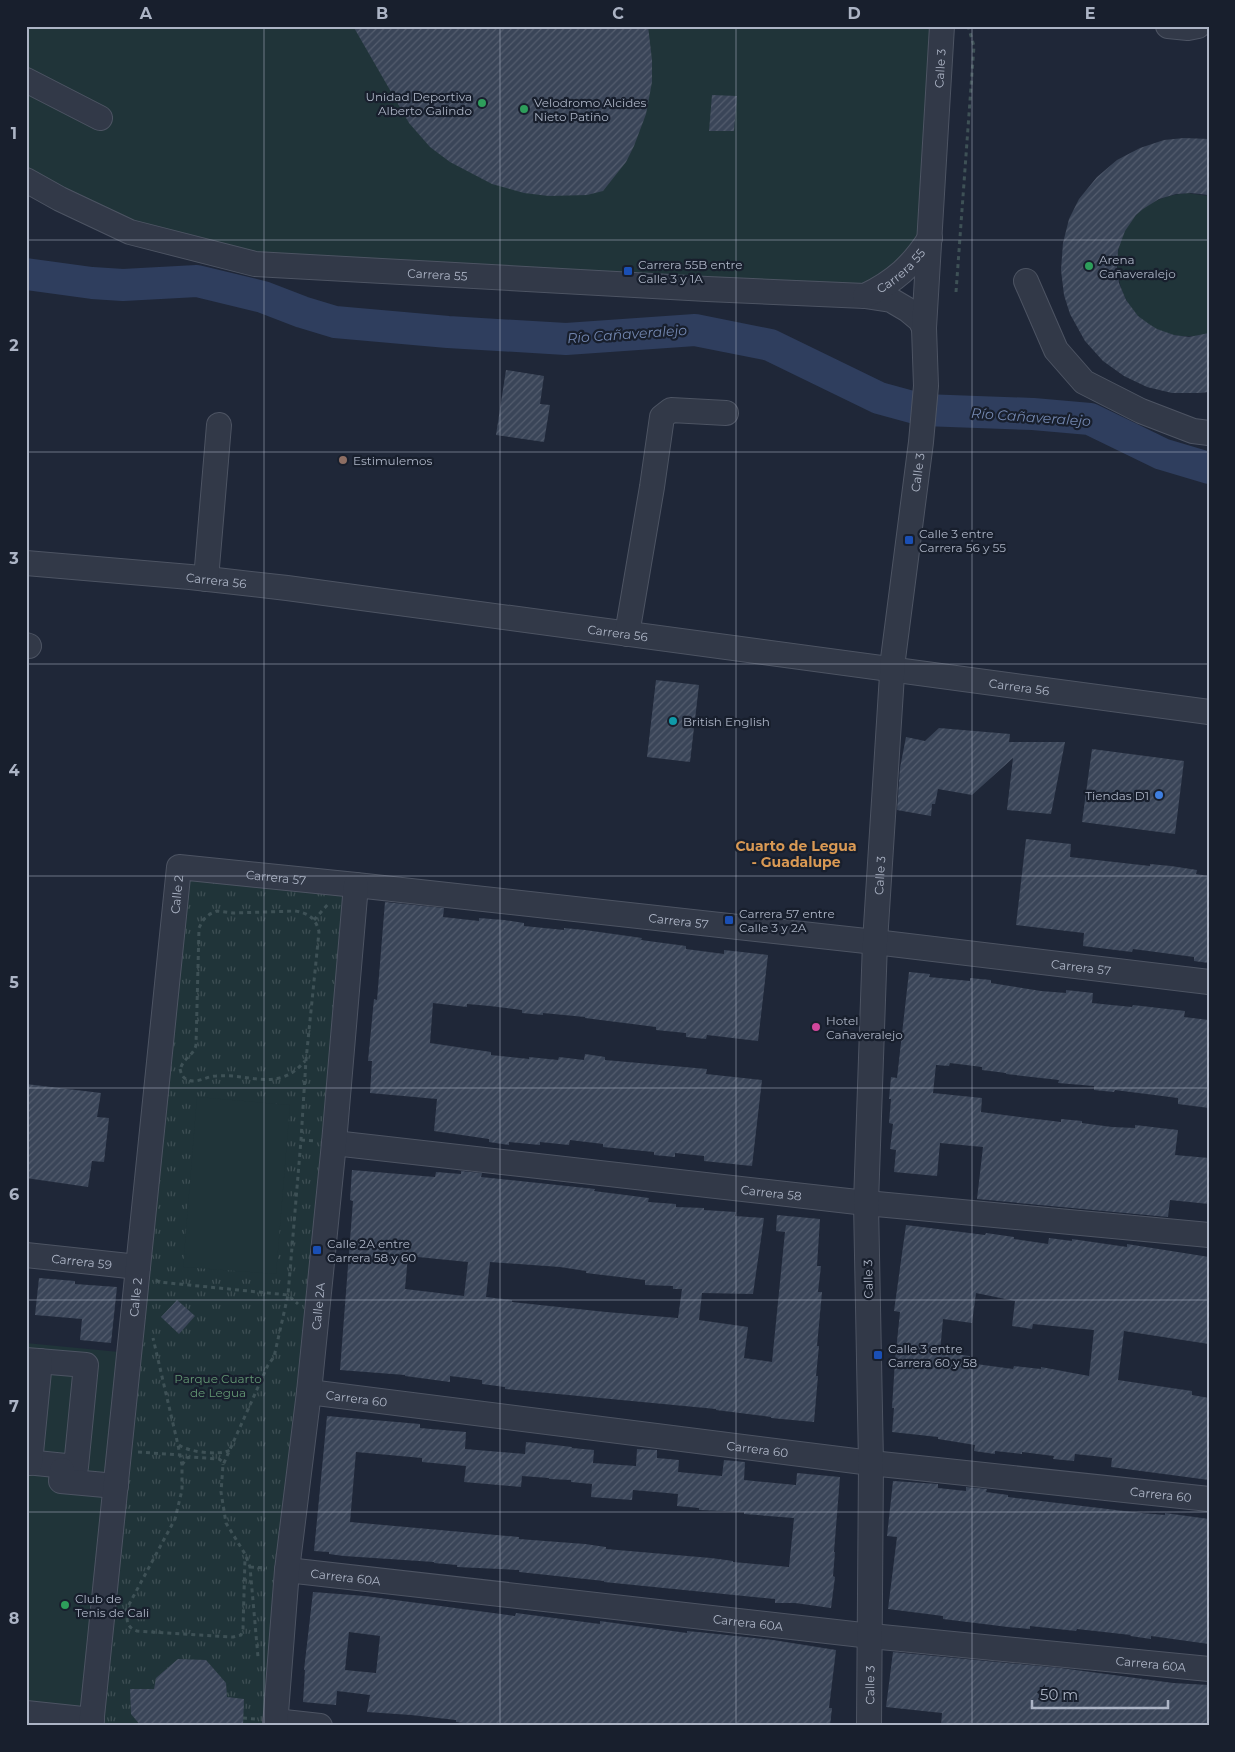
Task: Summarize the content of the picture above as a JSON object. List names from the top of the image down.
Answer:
{
  "streets": {
    "street": [
      "Calle 3",
      "Carrera 55",
      "Carrera 56",
      "Carrera 57",
      "Calle 2",
      "Carrera 58",
      "Carrera 59",
      "Calle 2A",
      "Carrera 60",
      "Carrera 60A"
    ]
  },
  "crossings": [
    ["Calle 3", "Carrera 55"],
    ["Calle 3", "Carrera 56"],
    ["Calle 3", "Carrera 57"],
    ["Calle 3", "Carrera 58"],
    ["Calle 3", "Carrera 60"],
    ["Calle 3", "Carrera 60A"],
    ["Carrera 57", "Calle 2"],
    ["Carrera 57", "Calle 2A"],
    ["Calle 2", "Carrera 59"],
    ["Carrera 58", "Calle 2A"],
    ["Calle 2A", "Carrera 60"],
    ["Calle 2A", "Carrera 60A"]
  ],
  "districts": ["Cuarto de Legua - Guadalupe"],
  "water": ["Río Cañaveralejo"],
  "parks": ["Parque Cuarto de Legua"],
  "places": {
    "other": [
      "Unidad Deportiva Alberto Galindo",
      "Velodromo Alcides Nieto Patiño",
      "Arena Cañaveralejo",
      "Estimulemos",
      "British English",
      "Tiendas D1",
      "Hotel Cañaveralejo",
      "Club de Tenis de Cali"
    ],
    "transit": [
      "Carrera 55B entre Calle 3 y 1A",
      "Calle 3 entre Carrera 56 y 55",
      "Carrera 57 entre Calle 3 y 2A",
      "Calle 2A entre Carrera 58 y 60",
      "Calle 3 entre Carrera 60 y 58"
    ]
  },
  "scale_bar": "50 m",
  "grid": {
    "columns": [
      "A",
      "B",
      "C",
      "D",
      "E"
    ],
    "rows": [
      "1",
      "2",
      "3",
      "4",
      "5",
      "6",
      "7",
      "8"
    ]
  }
}
